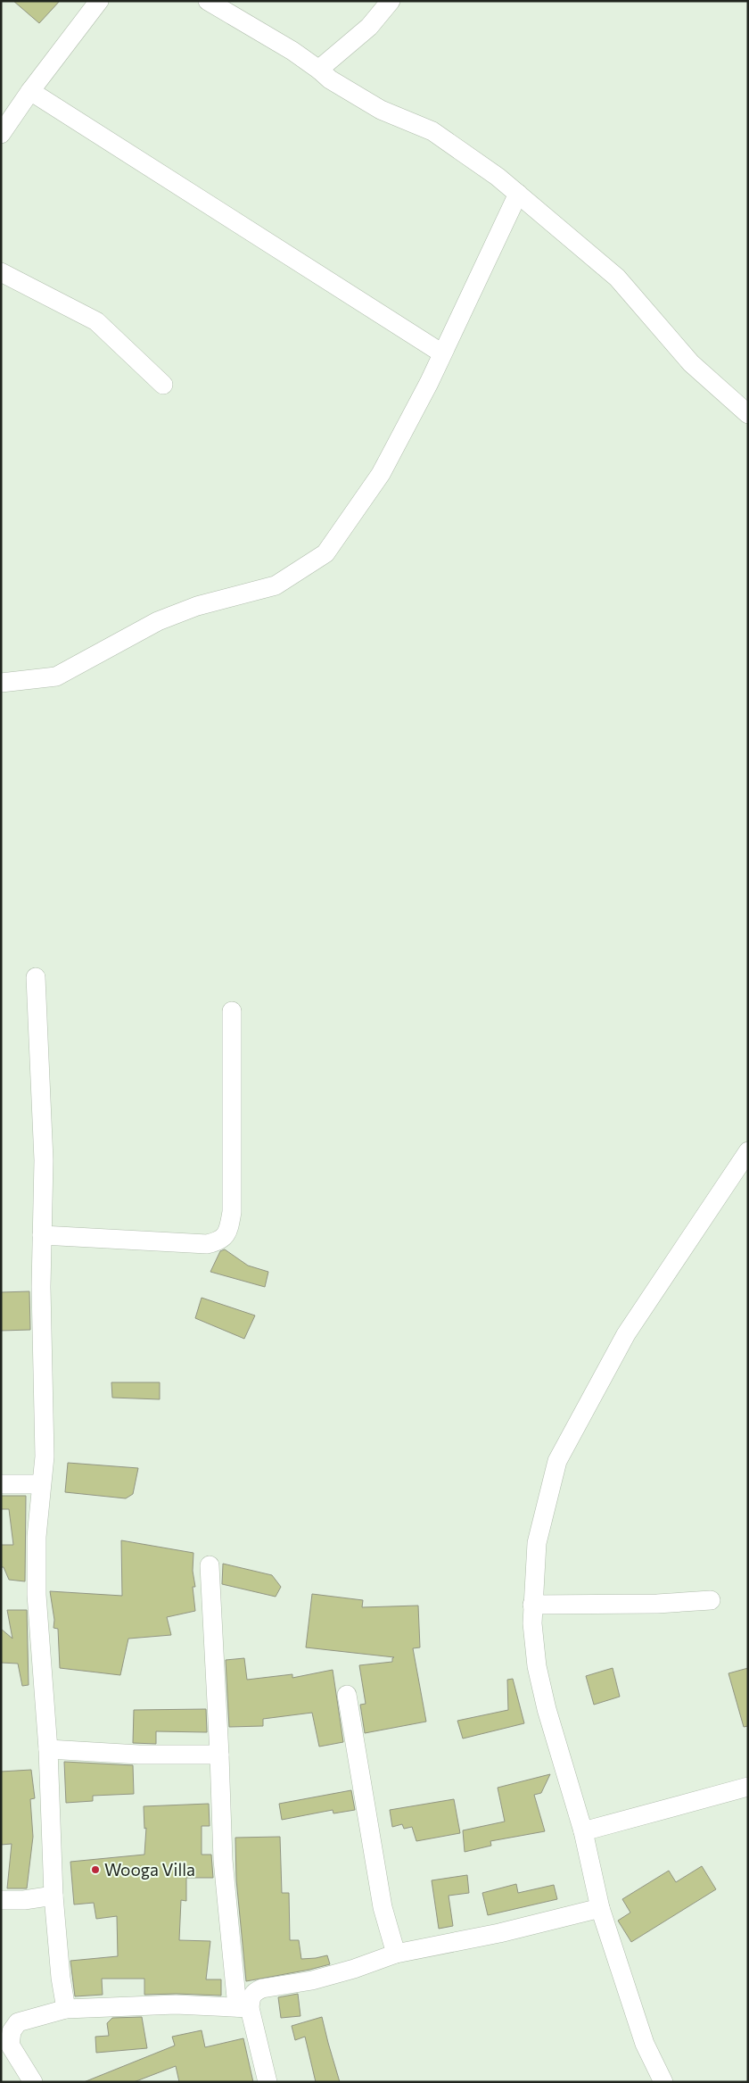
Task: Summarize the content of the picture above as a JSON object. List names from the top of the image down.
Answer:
{
  "places": ["Wooga Villa"]
}
